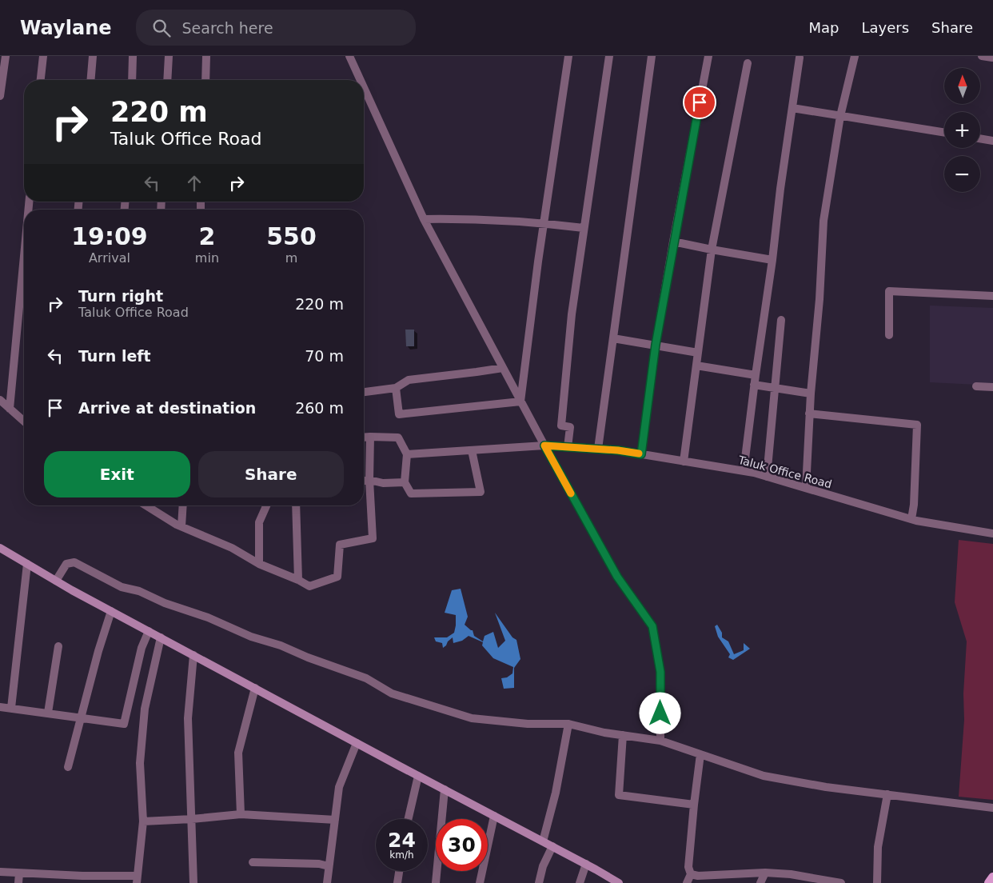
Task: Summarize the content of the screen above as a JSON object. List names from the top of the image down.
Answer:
{
  "streets": {
    "street": ["Taluk Office Road"]
  },
  "north": "top",
  "page": {
    "header": "Waylane",
    "search": "Search here",
    "nav": ["Map", "Layers", "Share"],
    "map_buttons": ["+", "−"],
    "turn": ["220 m", "Taluk Office Road"],
    "eta": [
      "19:09",
      "Arrival",
      "2",
      "min",
      "550",
      "m"
    ],
    "list": [
      {
        "name": "Turn right",
        "note": "Taluk Office Road",
        "value": "220 m"
      },
      {
        "name": "Turn left",
        "value": "70 m"
      },
      {
        "name": "Arrive at destination",
        "value": "260 m"
      }
    ],
    "buttons": ["Exit", "Share"],
    "speed": "24 km/h",
    "limit": "30"
  }
}
